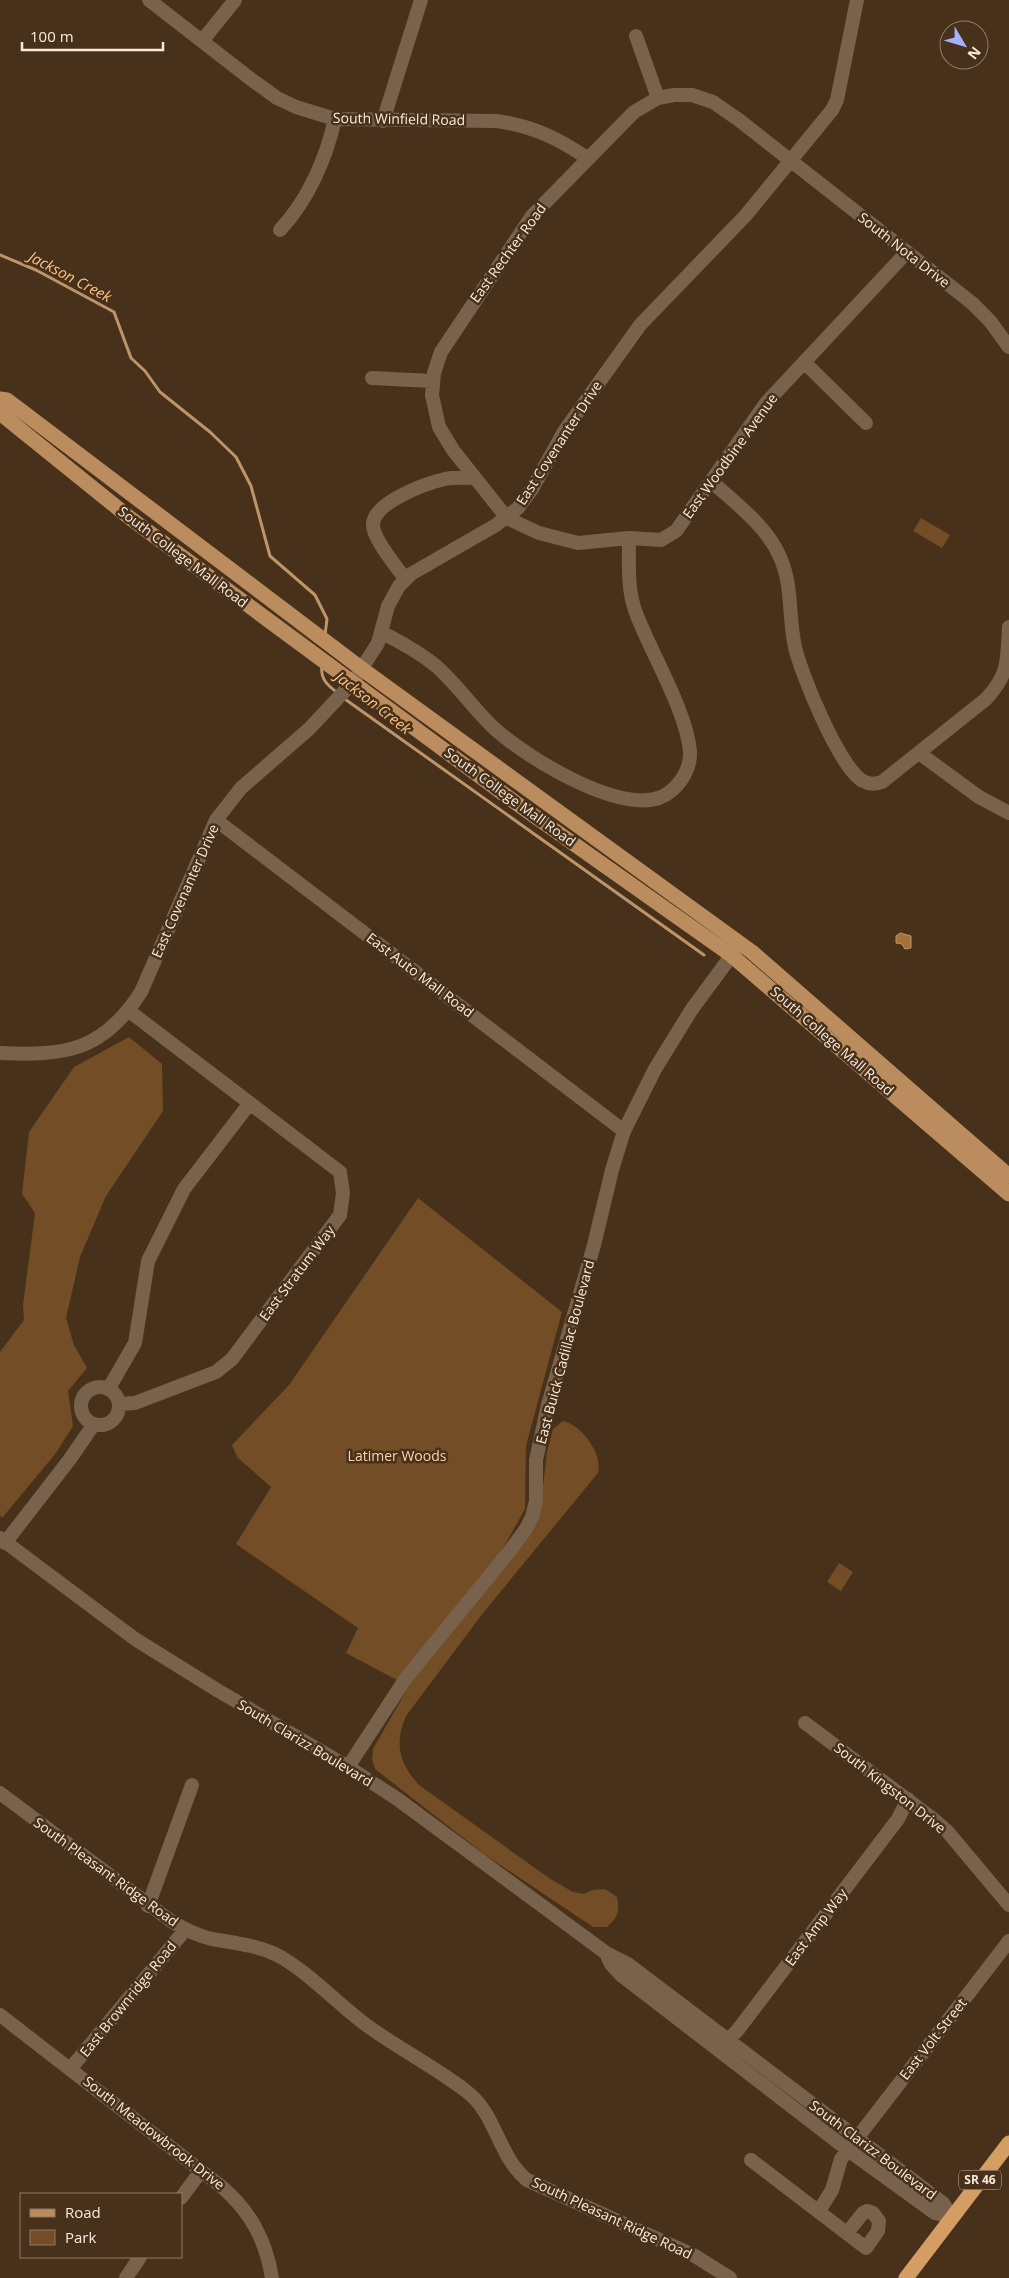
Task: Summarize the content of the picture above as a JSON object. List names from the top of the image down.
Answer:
{
  "streets": {
    "highway": ["SR 46"],
    "main road": ["South College Mall Road"],
    "street": [
      "South Winfield Road",
      "South Nota Drive",
      "East Rechter Road",
      "East Covenanter Drive",
      "East Woodbine Avenue",
      "East Auto Mall Road",
      "East Stratum Way",
      "East Buick Cadillac Boulevard",
      "South Clarizz Boulevard",
      "South Kingston Drive",
      "South Pleasant Ridge Road",
      "East Amp Way",
      "East Brownridge Road",
      "East Volt Street",
      "South Meadowbrook Drive"
    ]
  },
  "crossings": [
    ["South Winfield Road", "East Rechter Road"],
    ["South Nota Drive", "East Rechter Road"],
    ["South Nota Drive", "East Covenanter Drive"],
    ["South Nota Drive", "East Woodbine Avenue"],
    ["East Rechter Road", "East Covenanter Drive"],
    ["East Rechter Road", "East Woodbine Avenue"],
    ["East Covenanter Drive", "East Woodbine Avenue"],
    ["East Covenanter Drive", "South College Mall Road"],
    ["East Covenanter Drive", "East Auto Mall Road"],
    ["East Covenanter Drive", "East Stratum Way"],
    ["South College Mall Road", "East Buick Cadillac Boulevard"],
    ["East Auto Mall Road", "East Buick Cadillac Boulevard"],
    ["East Buick Cadillac Boulevard", "South Clarizz Boulevard"],
    ["South Clarizz Boulevard", "East Amp Way"],
    ["South Clarizz Boulevard", "East Volt Street"],
    ["South Clarizz Boulevard", "SR 46"],
    ["South Kingston Drive", "East Amp Way"],
    ["South Pleasant Ridge Road", "East Brownridge Road"],
    ["East Brownridge Road", "South Meadowbrook Drive"]
  ],
  "water": ["Jackson Creek"],
  "parks": ["Latimer Woods"],
  "legend": ["Road", "Park"],
  "scale_bar": "100 m",
  "north": "bottom right"
}
